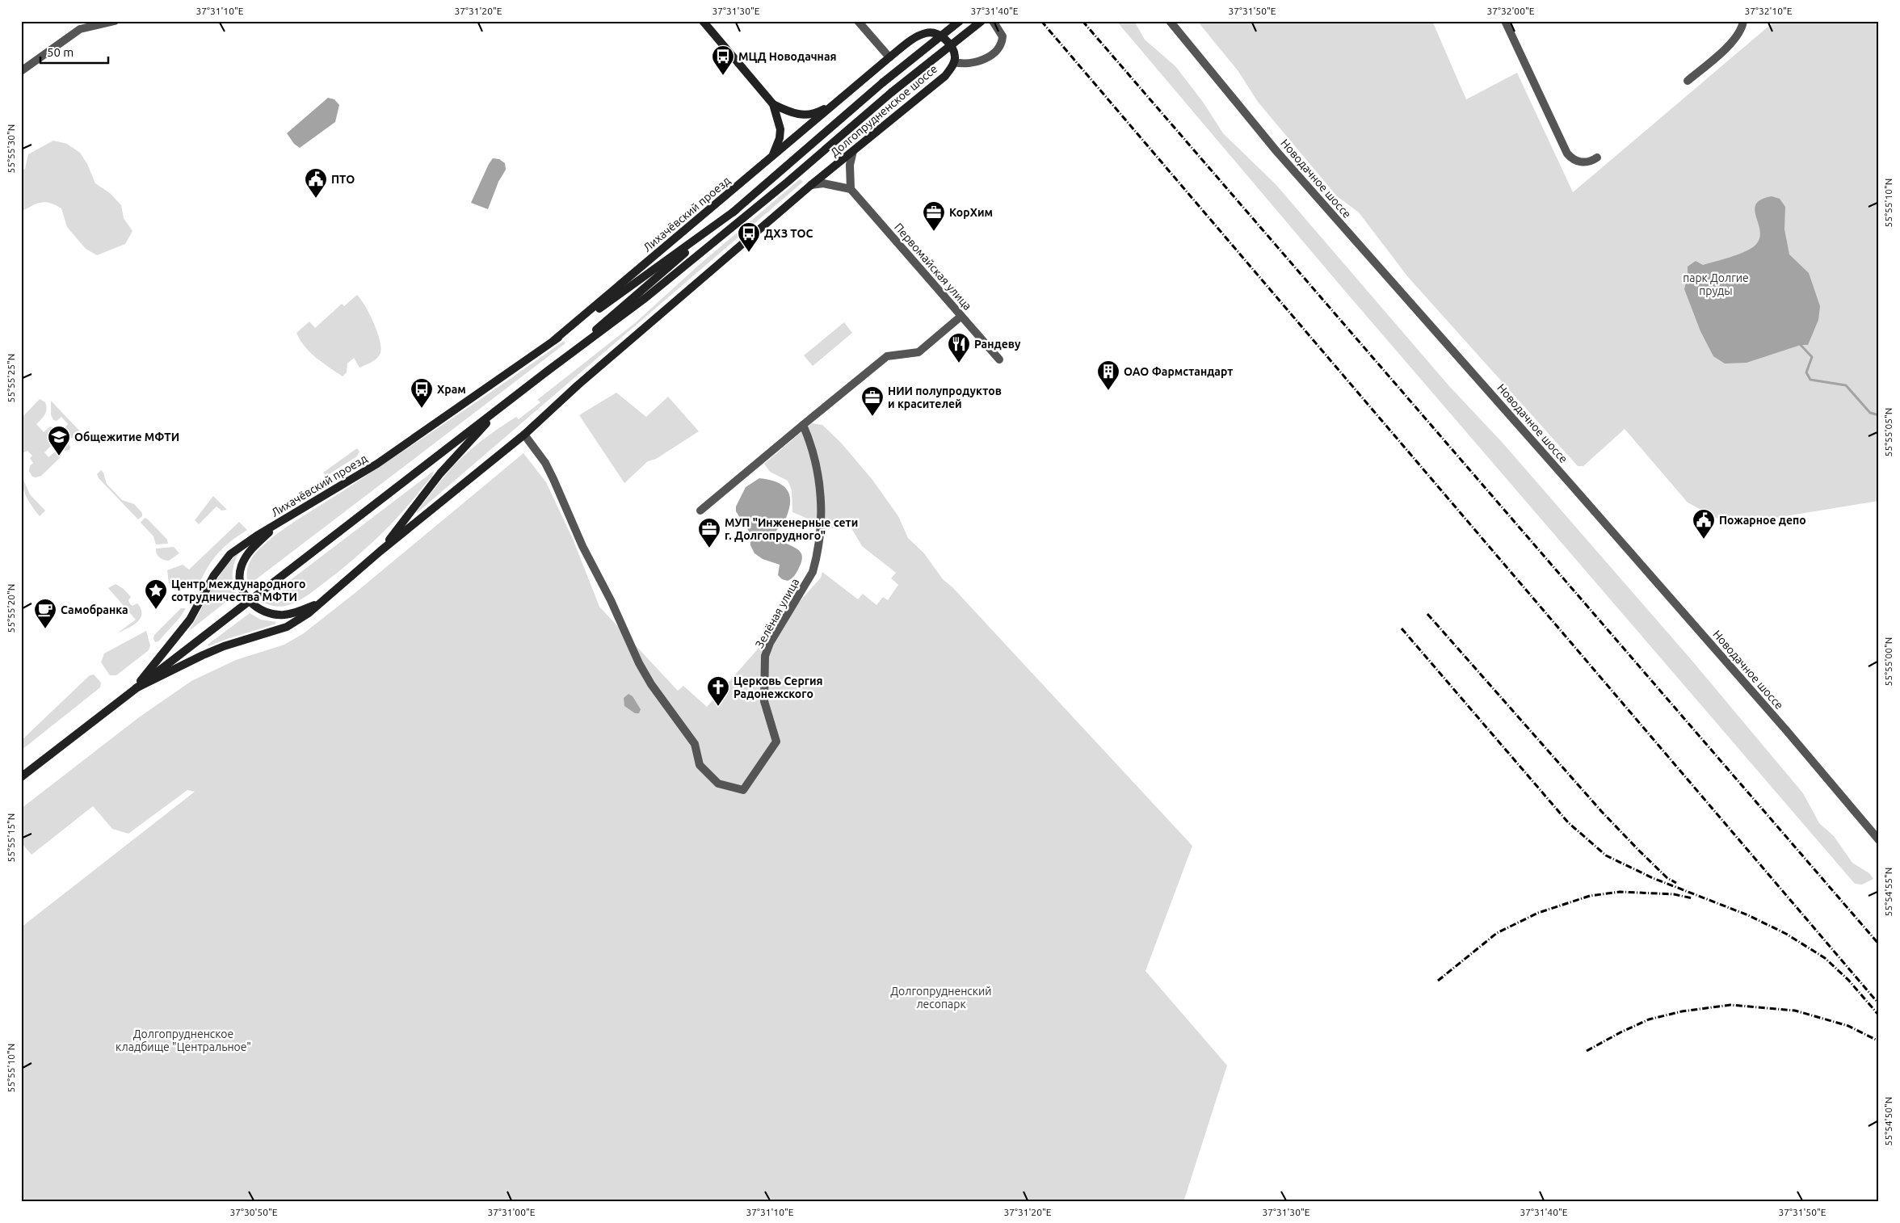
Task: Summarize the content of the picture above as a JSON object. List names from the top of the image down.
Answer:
{
  "streets": {
    "main road": ["Долгопрудненское шоссе", "Лихачёвский проезд"],
    "street": ["Новодачное шоссе", "Первомайская улица", "Зелёная улица"]
  },
  "crossings": [
    ["Долгопрудненское шоссе", "Лихачёвский проезд"],
    ["Долгопрудненское шоссе", "Зелёная улица"]
  ],
  "parks": ["парк Долгие пруды", "Долгопрудненский лесопарк", "Долгопрудненское кладбище \"Центральное\""],
  "places": {
    "bus stop": ["МЦД Новодачная", "ДХЗ ТОС", "Храм"],
    "public building": ["ПТО", "Пожарное депо"],
    "office": ["КорХим", "НИИ полупродуктов и красителей", "МУП \"Инженерные сети г. Долгопрудного\""],
    "restaurant": ["Рандеву"],
    "building": ["ОАО Фармстандарт"],
    "school or university": ["Общежитие МФТИ"],
    "place": ["Центр международного сотрудничества МФТИ"],
    "cafe": ["Самобранка"],
    "church": ["Церковь Сергия Радонежского"]
  },
  "scale_bar": "50 m",
  "coordinates": [
    "37°31'10\"E",
    "37°31'20\"E",
    "37°31'30\"E",
    "37°31'40\"E",
    "37°31'50\"E",
    "37°32'00\"E",
    "37°32'10\"E",
    "55°55'30\"N",
    "55°55'10\"N",
    "55°55'25\"N",
    "55°55'05\"N",
    "55°55'20\"N",
    "55°55'00\"N",
    "55°55'15\"N",
    "55°54'55\"N",
    "55°54'50\"N",
    "37°30'50\"E",
    "37°31'00\"E"
  ]
}
